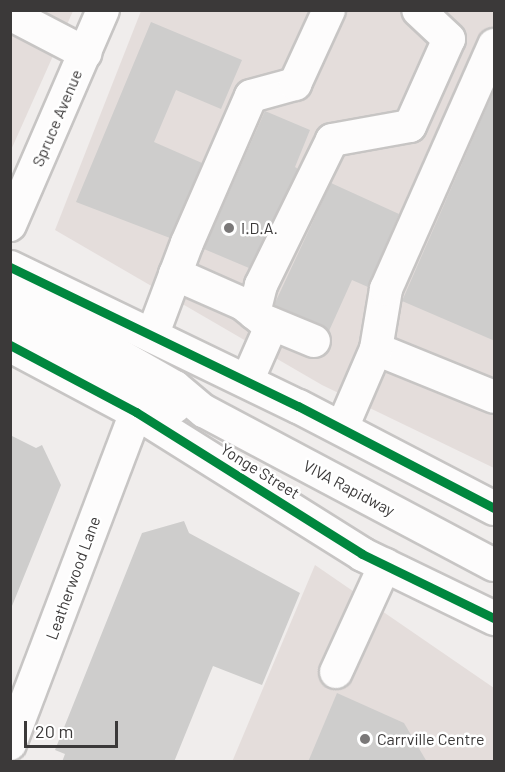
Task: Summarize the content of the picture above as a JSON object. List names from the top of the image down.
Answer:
{
  "streets": {
    "main road": ["Yonge Street"],
    "street": ["Spruce Avenue", "VIVA Rapidway", "Leatherwood Lane"]
  },
  "crossings": [
    ["Yonge Street", "Leatherwood Lane"]
  ],
  "places": ["I.D.A.", "Carrville Centre"],
  "scale_bar": "20 m"
}
